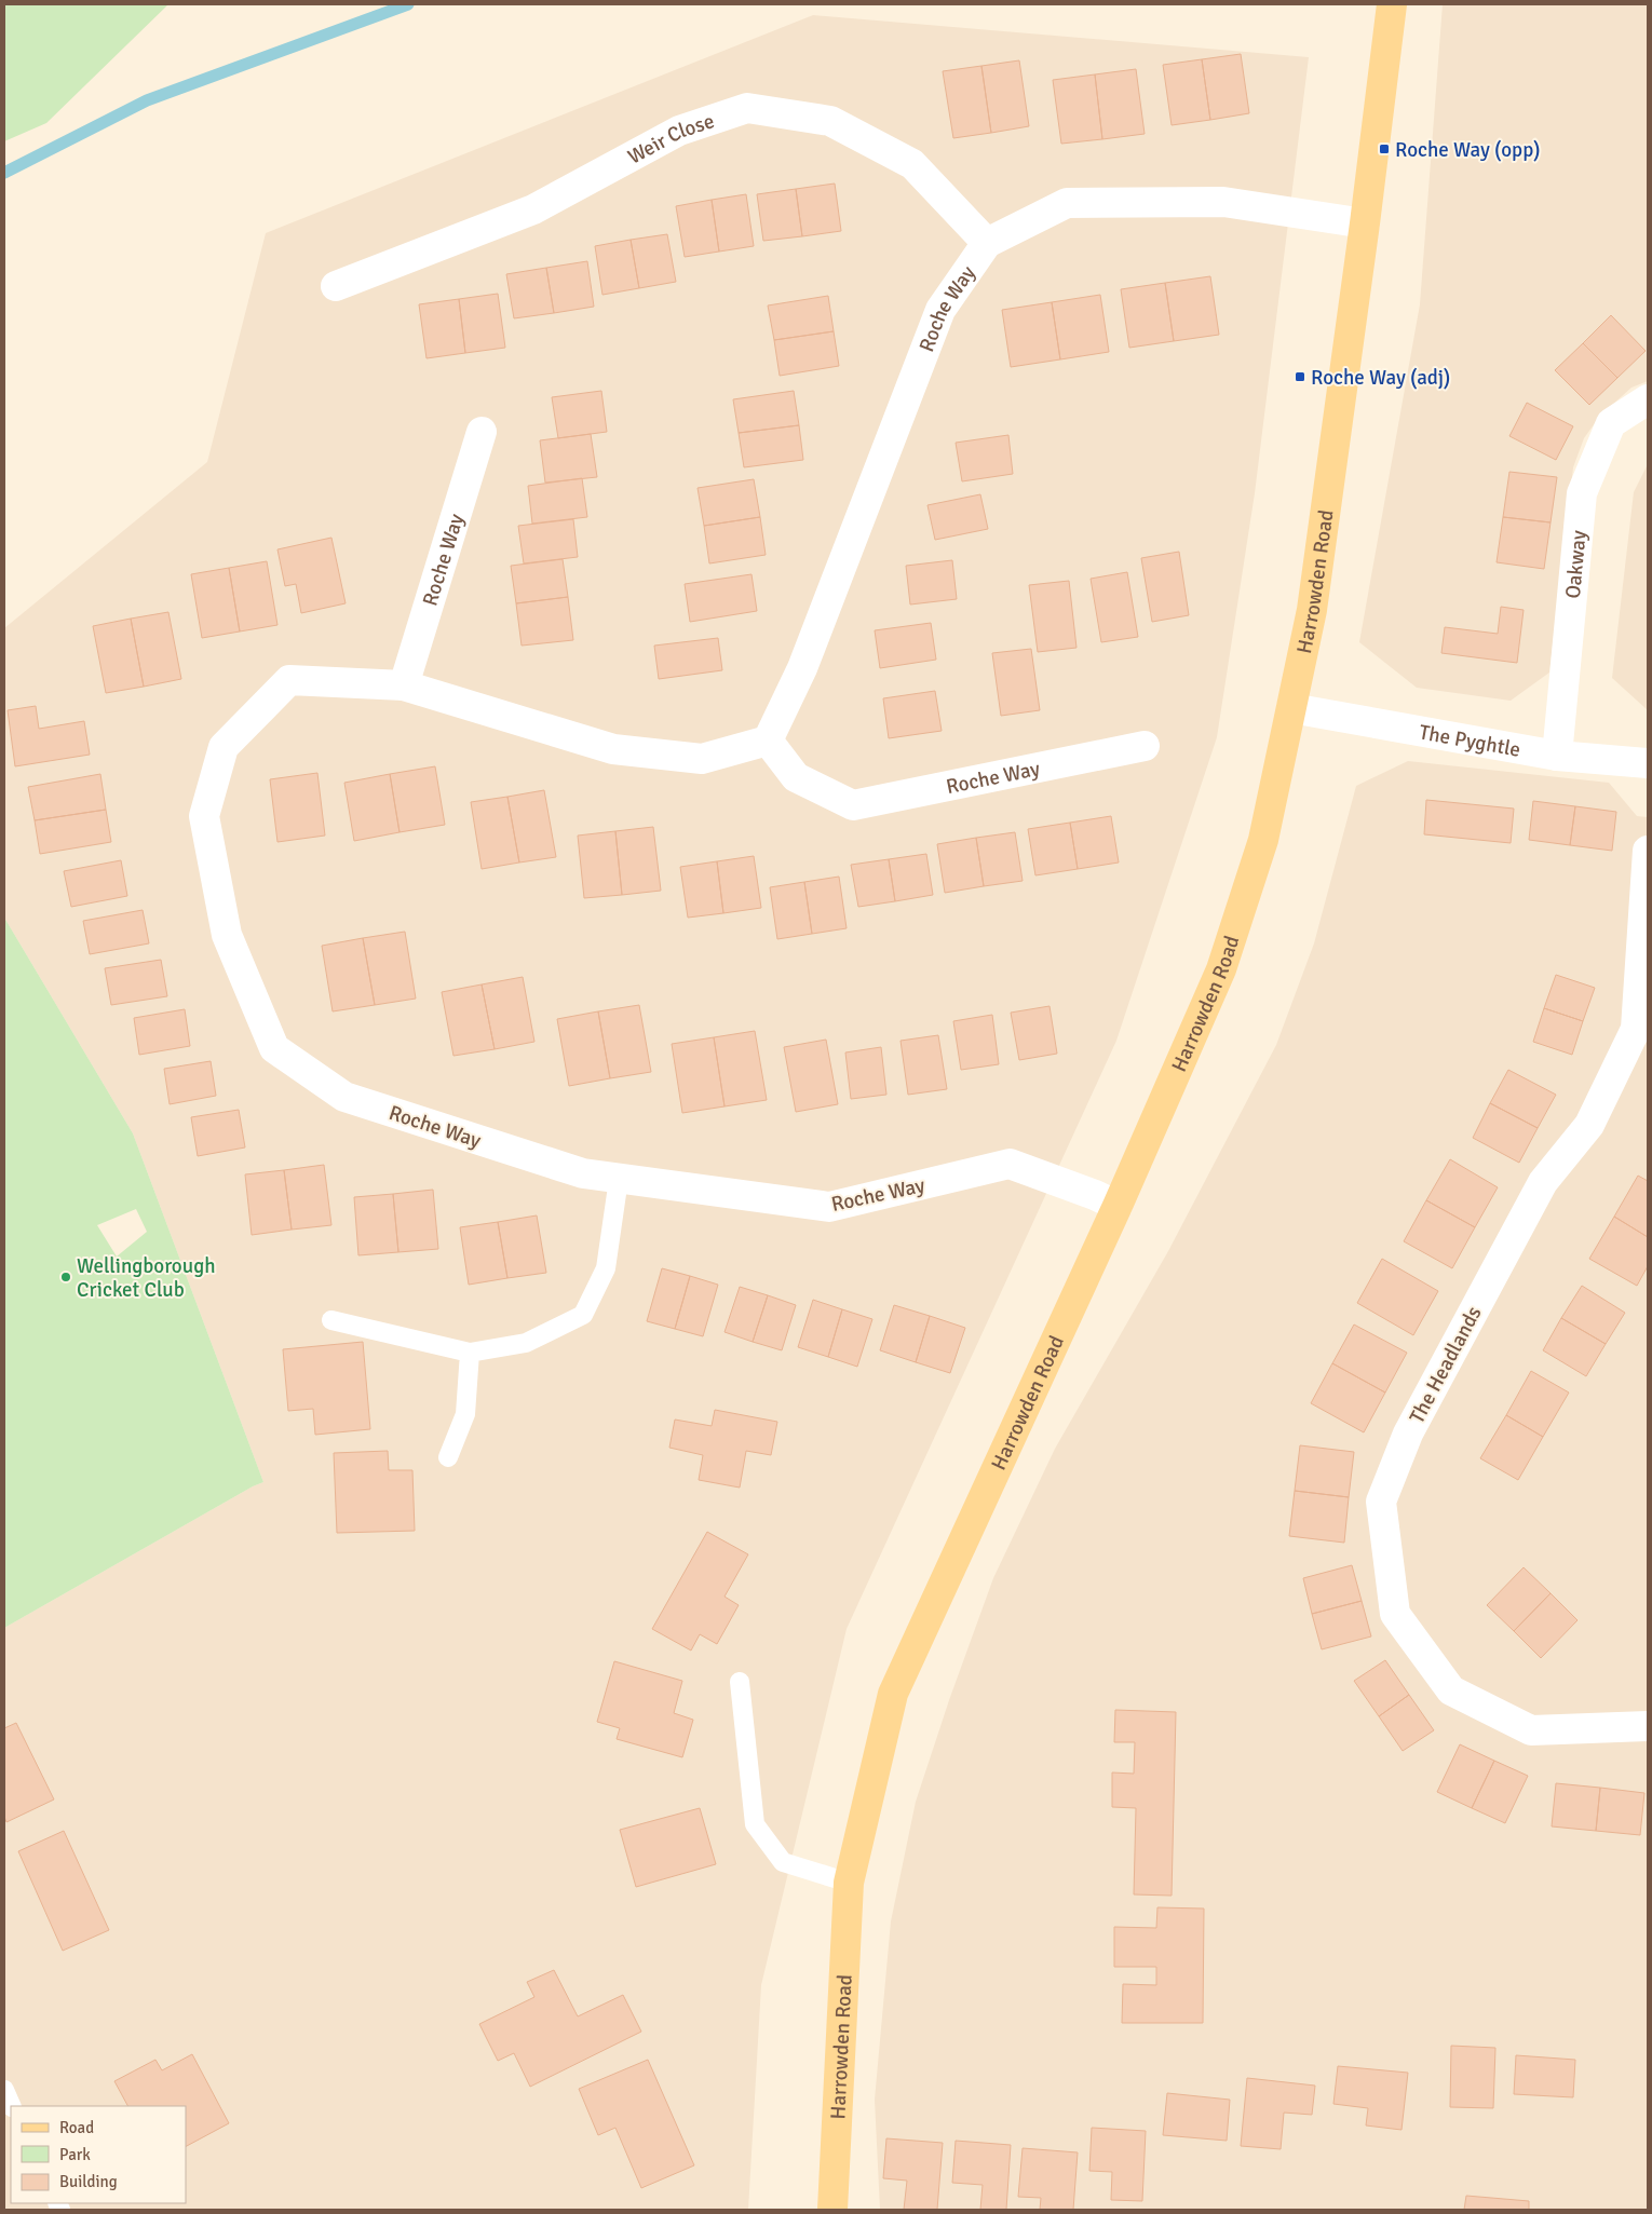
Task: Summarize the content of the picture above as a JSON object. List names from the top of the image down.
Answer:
{
  "streets": {
    "main road": ["Harrowden Road"],
    "street": [
      "Weir Close",
      "Roche Way",
      "Oakway",
      "The Pyghtle",
      "The Headlands"
    ]
  },
  "crossings": [
    ["Weir Close", "Roche Way"],
    ["Roche Way", "Harrowden Road"],
    ["Oakway", "The Pyghtle"],
    ["Harrowden Road", "The Pyghtle"]
  ],
  "places": {
    "transit": ["Roche Way (opp)", "Roche Way (adj)"],
    "other": ["Wellingborough Cricket Club"]
  },
  "legend": ["Road", "Park", "Building"]
}
